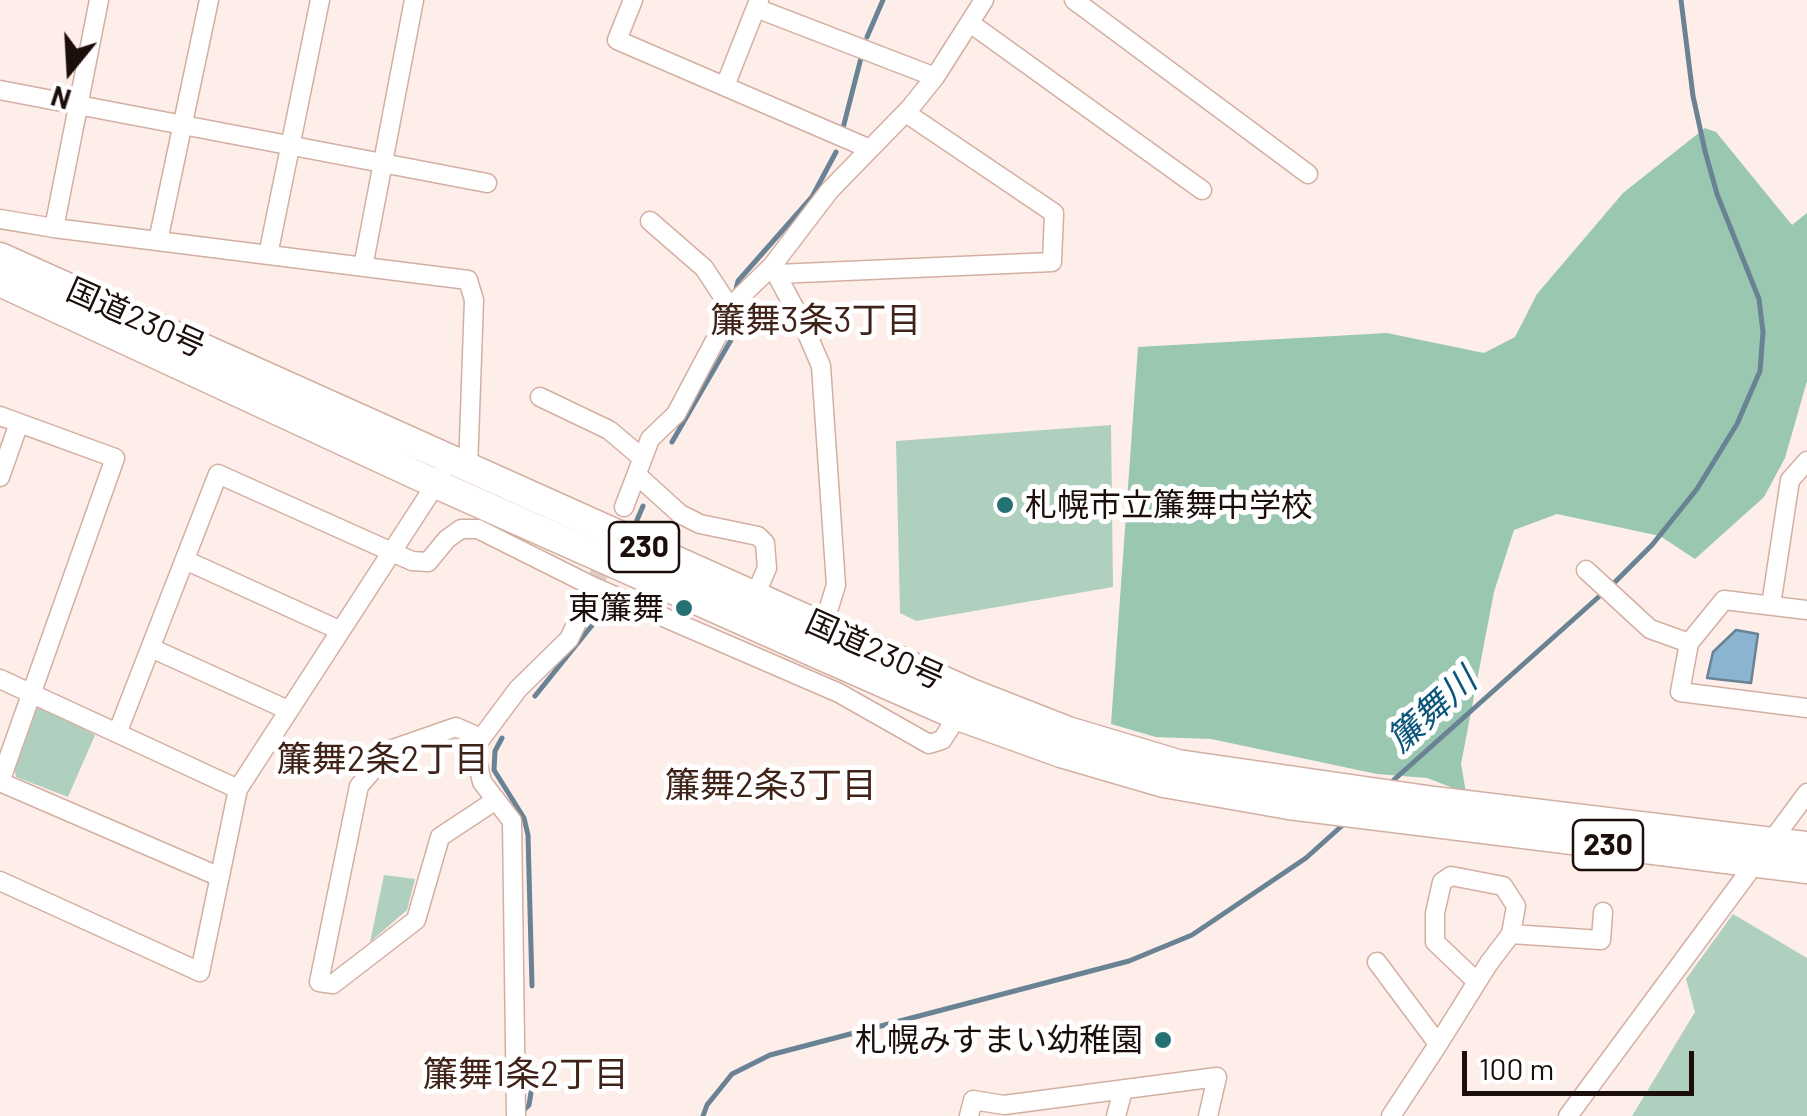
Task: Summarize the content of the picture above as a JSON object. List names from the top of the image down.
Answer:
{
  "streets": {
    "highway": ["国道230号", "230"]
  },
  "districts": [
    "簾舞3条3丁目",
    "簾舞2条2丁目",
    "簾舞2条3丁目",
    "簾舞1条2丁目"
  ],
  "water": ["簾舞川"],
  "places": ["札幌市立簾舞中学校", "東簾舞", "札幌みすまい幼稚園"],
  "scale_bar": "100 m",
  "north": "bottom"
}
